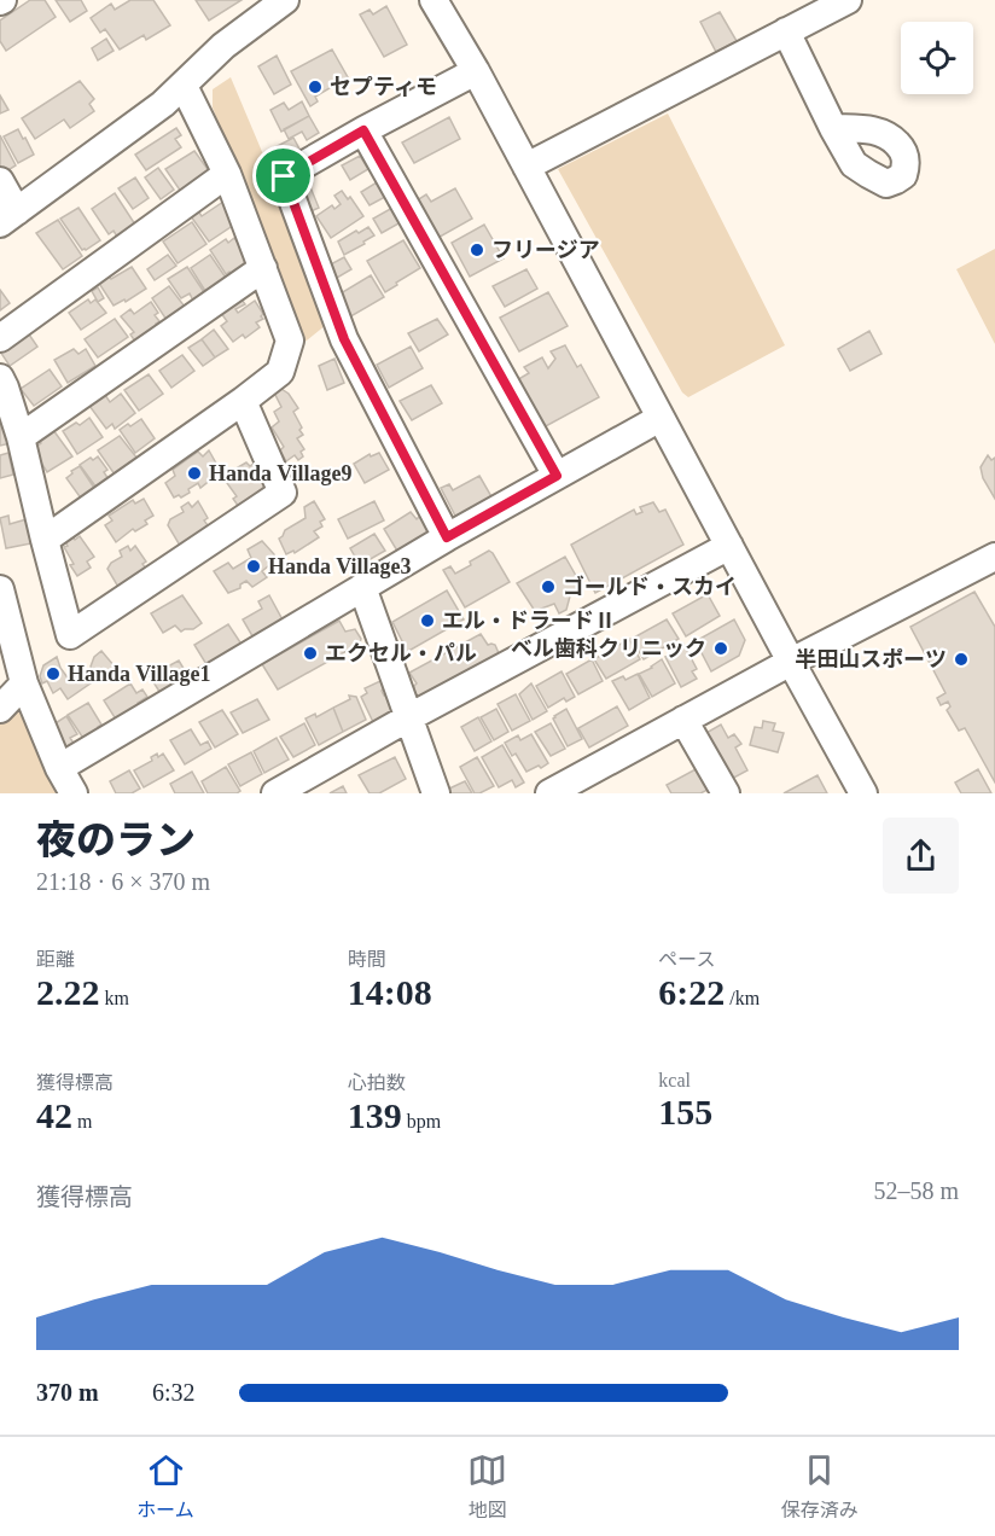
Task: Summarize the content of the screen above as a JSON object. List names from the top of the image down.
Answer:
{
  "places": [
    "セプティモ",
    "フリージア",
    "Handa Village9",
    "Handa Village3",
    "ゴールド・スカイ",
    "エル・ドラードⅡ",
    "ベル歯科クリニック",
    "エクセル・パル",
    "半田山スポーツ",
    "Handa Village1"
  ],
  "page": {
    "heading": ["夜のラン", "21:18 · 6 × 370 m"],
    "stats": [
      ["距離", "2.22 km"],
      ["時間", "14:08"],
      ["ペース", "6:22 /km"],
      ["獲得標高", "42 m"],
      ["心拍数", "139 bpm"],
      ["kcal", "155"]
    ],
    "chart": ["獲得標高", "52–58 m"],
    "list": [
      {
        "name": "370 m",
        "note": "6:32"
      }
    ],
    "tabs": ["ホーム", "地図", "保存済み"]
  }
}
